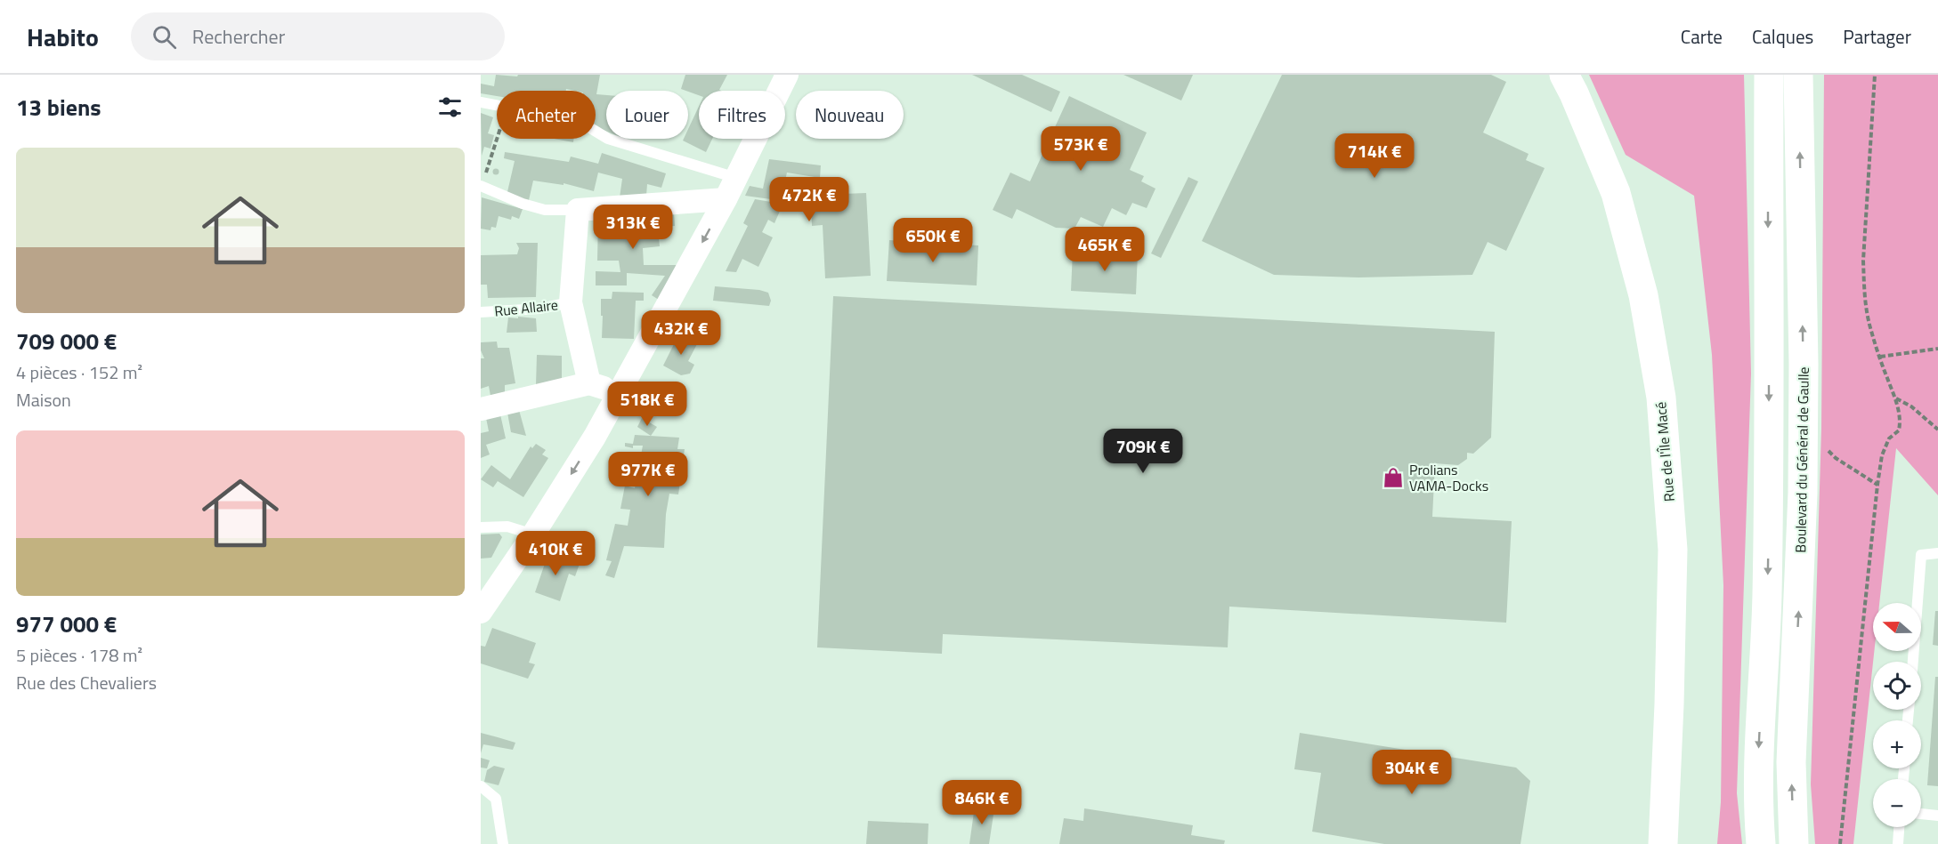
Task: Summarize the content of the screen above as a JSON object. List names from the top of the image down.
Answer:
{
  "streets": {
    "main road": ["Rue de l'Île Macé", "Boulevard du Général de Gaulle"],
    "lane": ["Rue Allaire"]
  },
  "places": {
    "shop": ["Prolians VAMA-Docks"]
  },
  "north": "left",
  "page": {
    "header": "Habito",
    "search": "Rechercher",
    "nav": ["Carte", "Calques", "Partager"],
    "heading": "13 biens",
    "chip": [
      "Acheter",
      "Louer",
      "Filtres",
      "Nouveau"
    ],
    "price": [
      "573K €",
      "714K €",
      "472K €",
      "313K €",
      "650K €",
      "465K €",
      "432K €",
      "518K €",
      "709K €",
      "977K €",
      "410K €",
      "304K €",
      "846K €"
    ],
    "list": [
      {
        "name": "709 000 €",
        "note": "4 pièces · 152 m² · Maison"
      },
      {
        "name": "977 000 €",
        "note": "5 pièces · 178 m² · Rue des Chevaliers"
      }
    ],
    "map_buttons": ["+", "−"]
  }
}
